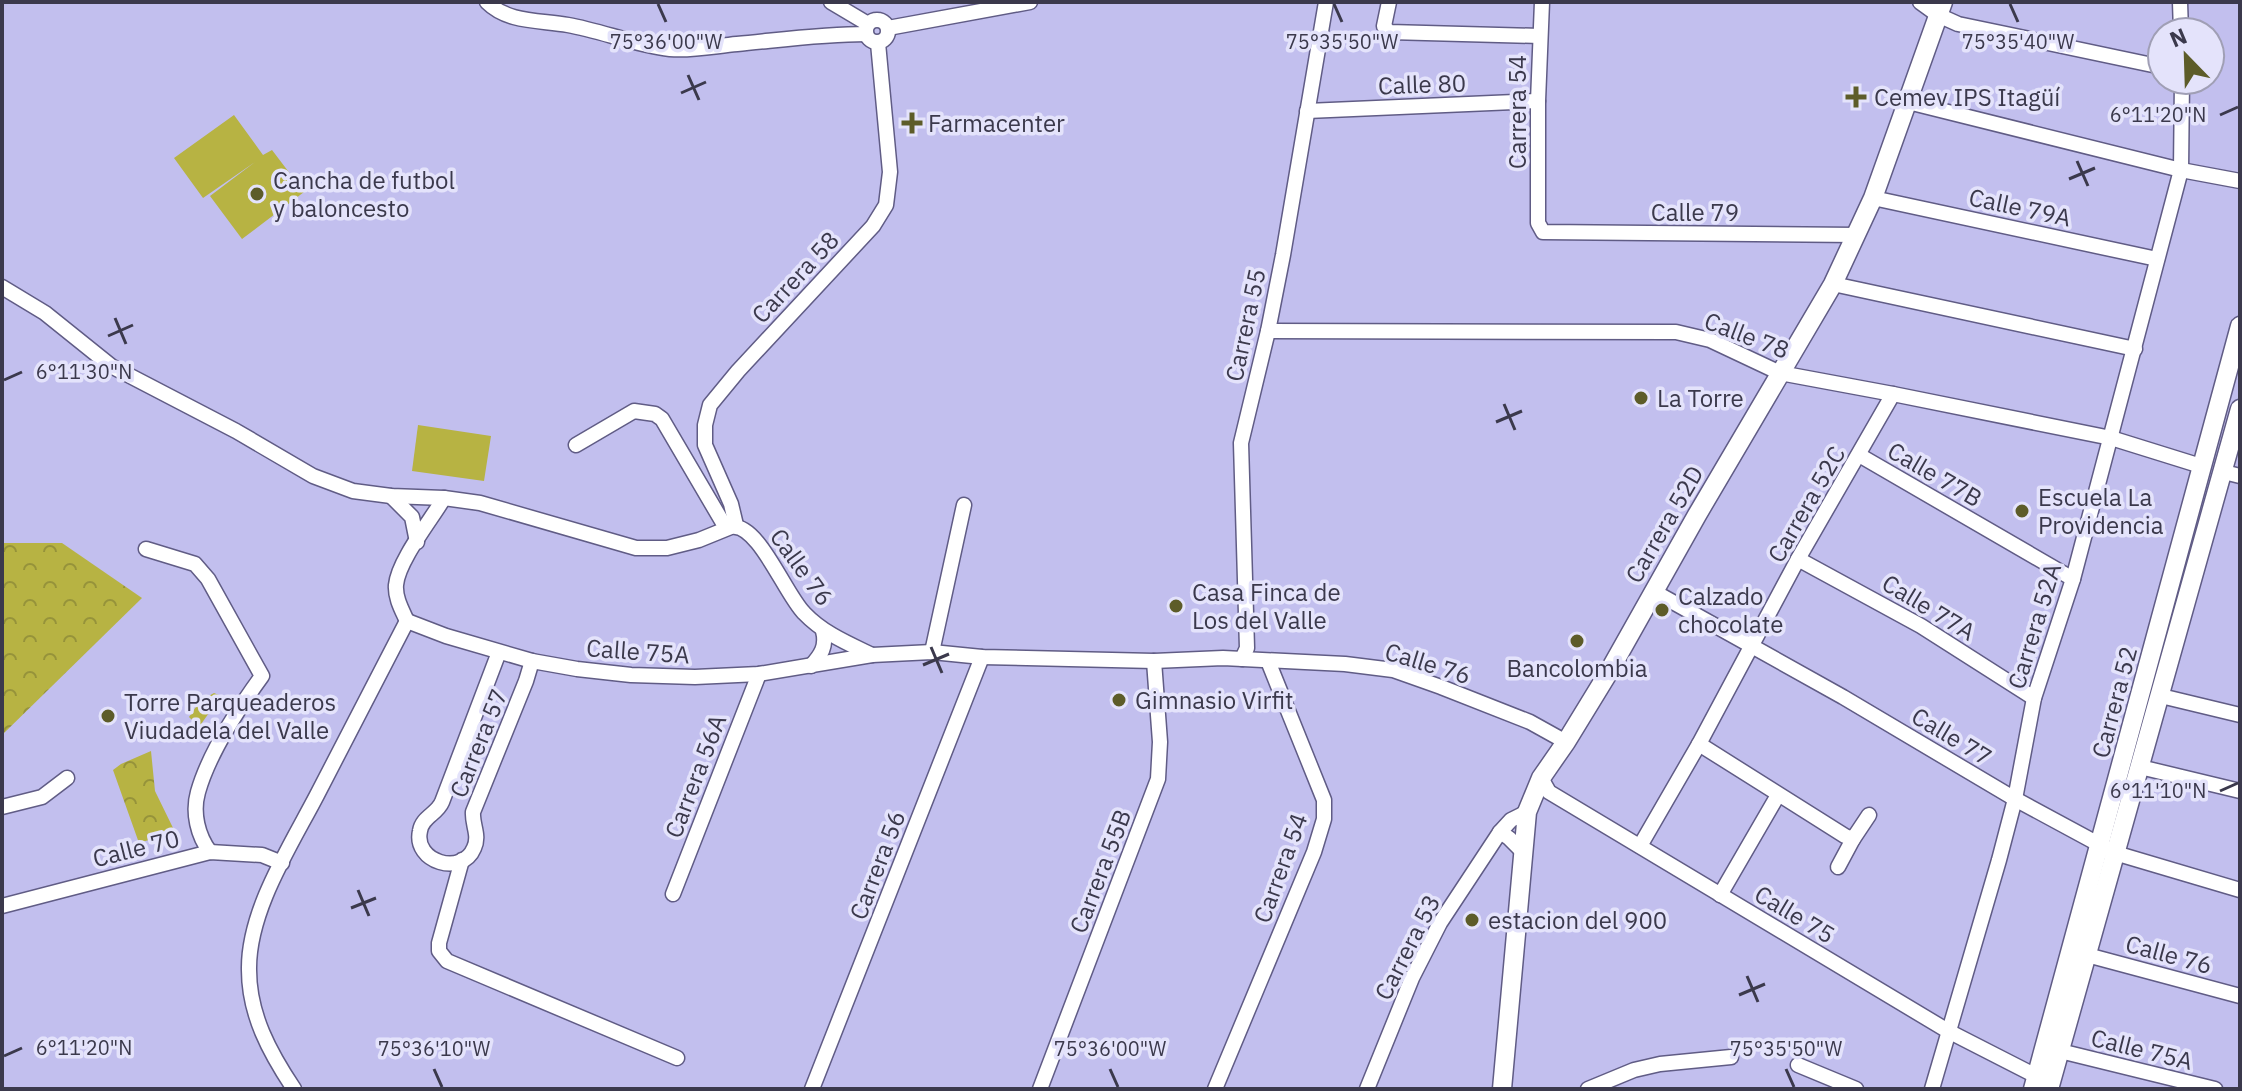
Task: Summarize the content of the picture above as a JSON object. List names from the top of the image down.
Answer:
{
  "streets": {
    "main road": ["Carrera 52D", "Carrera 52"],
    "street": [
      "Calle 80",
      "Carrera 54",
      "Calle 79A",
      "Calle 79",
      "Carrera 58",
      "Carrera 55",
      "Calle 78",
      "Calle 77B",
      "Carrera 52C",
      "Calle 76",
      "Calle 77A",
      "Carrera 52A",
      "Calle 75A",
      "Calle 77",
      "Carrera 57",
      "Carrera 56A",
      "Calle 70",
      "Carrera 56",
      "Carrera 55B",
      "Calle 75",
      "Carrera 53"
    ]
  },
  "crossings": [
    ["Calle 80", "Carrera 54"],
    ["Calle 80", "Carrera 55"],
    ["Carrera 54", "Calle 79"],
    ["Carrera 54", "Calle 76"],
    ["Calle 79A", "Carrera 52D"],
    ["Calle 79A", "Carrera 52A"],
    ["Calle 79", "Carrera 52D"],
    ["Carrera 58", "Calle 76"],
    ["Carrera 55", "Calle 78"],
    ["Carrera 55", "Calle 76"],
    ["Calle 78", "Carrera 52C"],
    ["Calle 78", "Carrera 52D"],
    ["Calle 78", "Carrera 52A"],
    ["Calle 78", "Carrera 52"],
    ["Calle 77B", "Carrera 52C"],
    ["Calle 77B", "Carrera 52A"],
    ["Carrera 52C", "Calle 77A"],
    ["Carrera 52C", "Calle 77"],
    ["Carrera 52C", "Calle 75"],
    ["Carrera 52D", "Calle 76"],
    ["Carrera 52D", "Calle 77"],
    ["Carrera 52D", "Calle 75"],
    ["Carrera 52D", "Carrera 53"],
    ["Calle 76", "Calle 75A"],
    ["Calle 76", "Carrera 52"],
    ["Calle 76", "Carrera 56"],
    ["Calle 76", "Carrera 55B"],
    ["Calle 77A", "Carrera 52A"],
    ["Carrera 52A", "Calle 77"],
    ["Carrera 52A", "Calle 75"],
    ["Calle 75A", "Carrera 52"],
    ["Calle 75A", "Carrera 57"],
    ["Calle 75A", "Carrera 56A"],
    ["Carrera 52", "Calle 77"],
    ["Carrera 52", "Calle 75"]
  ],
  "places": {
    "health": ["Cemev IPS Itagüí", "Farmacenter"],
    "other": [
      "Cancha de futbol y baloncesto",
      "La Torre",
      "Escuela La Providencia",
      "Casa Finca de Los del Valle",
      "Calzado chocolate",
      "Bancolombia",
      "Gimnasio Virfit",
      "Torre Parqueaderos Viudadela del Valle",
      "estacion del 900"
    ]
  },
  "north": "top left",
  "coordinates": [
    "75°36'00\"W",
    "75°35'50\"W",
    "75°35'40\"W",
    "6°11'20\"N",
    "6°11'30\"N",
    "6°11'10\"N",
    "75°36'10\"W"
  ]
}
